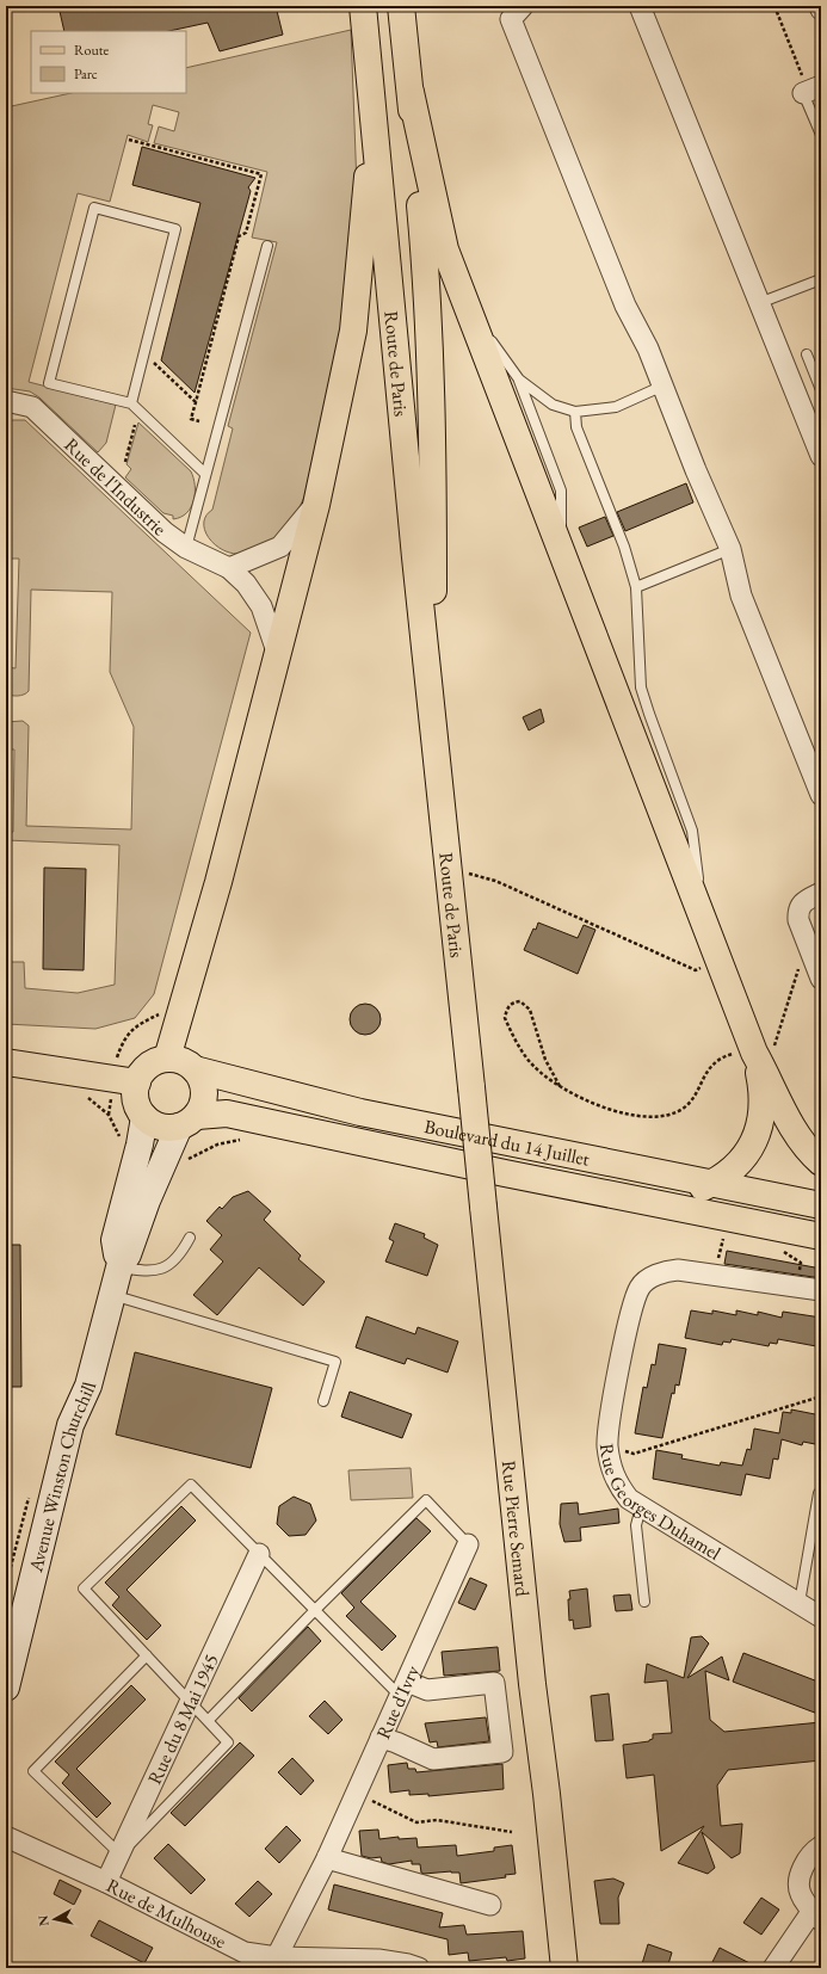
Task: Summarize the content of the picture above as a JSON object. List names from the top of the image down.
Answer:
{
  "streets": {
    "main road": [
      "Route de Paris",
      "Boulevard du 14 Juillet",
      "Avenue Winston Churchill",
      "Rue Pierre Semard"
    ],
    "street": [
      "Rue de l'Industrie",
      "Rue Georges Duhamel",
      "Rue d'Ivry",
      "Rue du 8 Mai 1945",
      "Rue de Mulhouse"
    ]
  },
  "crossings": [
    ["Route de Paris", "Rue Pierre Semard"],
    ["Rue d'Ivry", "Rue de Mulhouse"],
    ["Rue du 8 Mai 1945", "Rue de Mulhouse"]
  ],
  "legend": ["Route", "Parc"],
  "north": "left"
}
